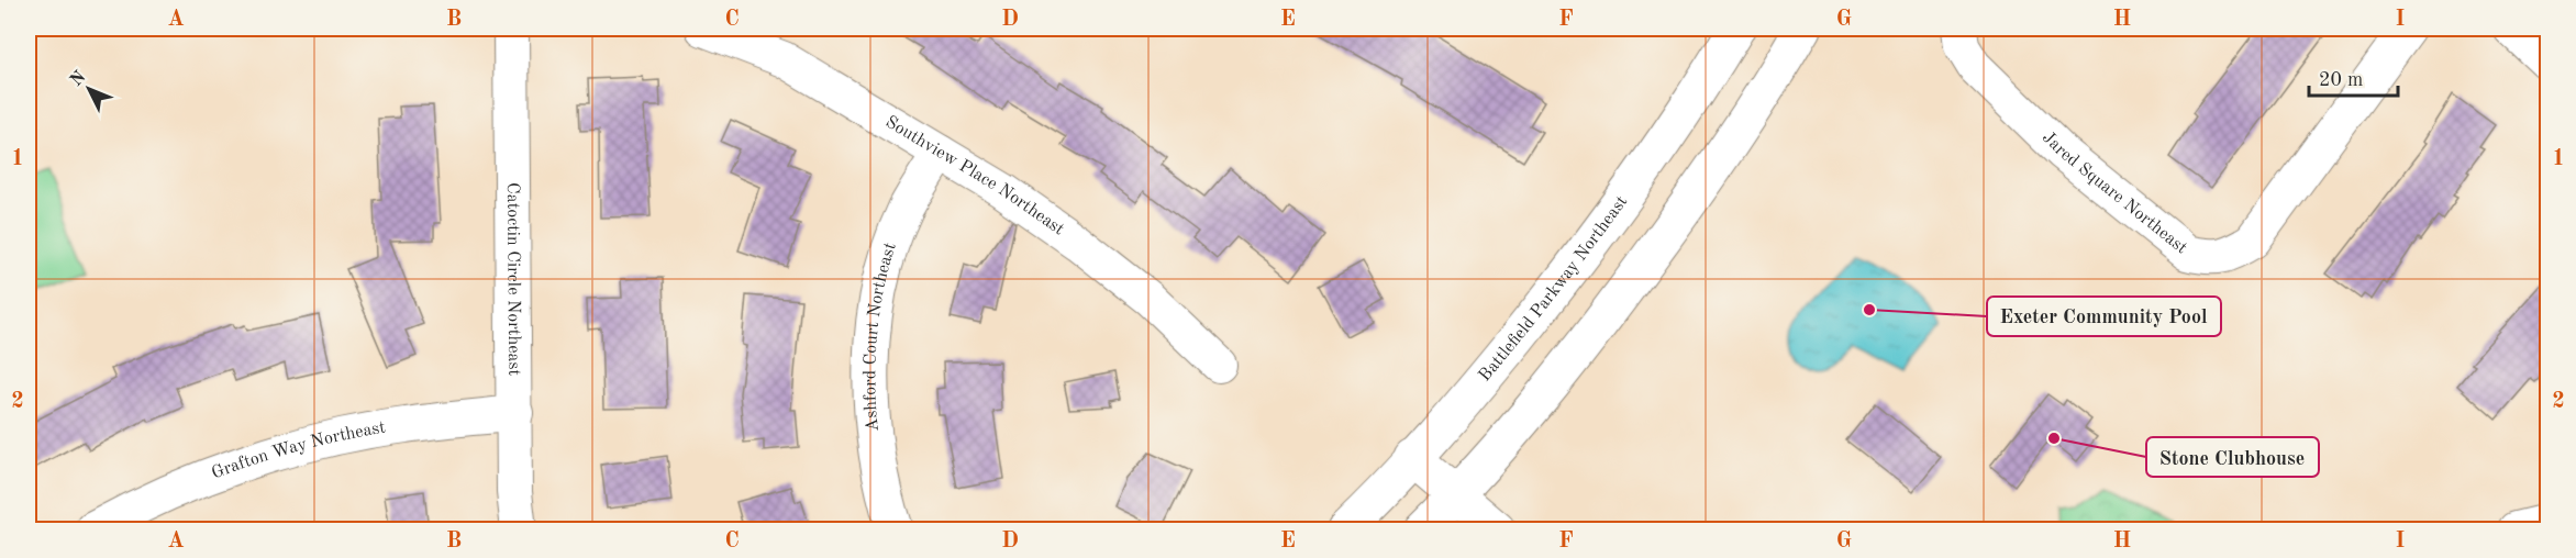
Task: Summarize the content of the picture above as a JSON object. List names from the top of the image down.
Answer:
{
  "streets": {
    "main road": ["Battlefield Parkway Northeast"],
    "street": [
      "Southview Place Northeast",
      "Jared Square Northeast",
      "Catoctin Circle Northeast",
      "Ashford Court Northeast",
      "Grafton Way Northeast"
    ]
  },
  "crossings": [
    ["Southview Place Northeast", "Ashford Court Northeast"],
    ["Catoctin Circle Northeast", "Grafton Way Northeast"]
  ],
  "places": ["Exeter Community Pool", "Stone Clubhouse"],
  "scale_bar": "20 m",
  "north": "top left",
  "grid": {
    "columns": [
      "A",
      "B",
      "C",
      "D",
      "E",
      "F",
      "G",
      "H",
      "I"
    ],
    "rows": ["1", "2"]
  }
}
